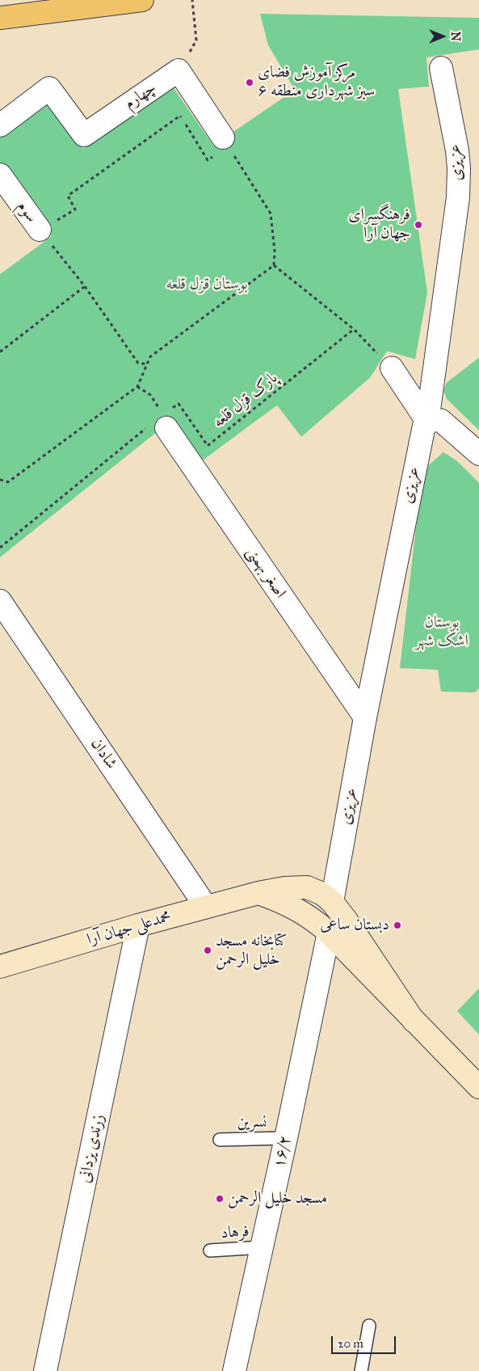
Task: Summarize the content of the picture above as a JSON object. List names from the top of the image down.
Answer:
{
  "streets": {
    "main road": ["محمدعلی جهان آرا"],
    "street": [
      "چهارم",
      "عزیزی",
      "سوم",
      "اصغر بهمنی",
      "شادان",
      "زرندی یزدانی",
      "۱۶/۲"
    ],
    "lane": ["نسرین", "فرهاد"],
    "path": ["پارک قزل قلعه"]
  },
  "crossings": [
    ["عزیزی", "اصغر بهمنی"],
    ["عزیزی", "محمدعلی جهان آرا"],
    ["پارک قزل قلعه", "اصغر بهمنی"],
    ["شادان", "محمدعلی جهان آرا"],
    ["محمدعلی جهان آرا", "زرندی یزدانی"],
    ["نسرین", "۱۶/۲"],
    ["۱۶/۲", "فرهاد"]
  ],
  "parks": ["بوستان قزل قلعه", "بوستان اشک شهر"],
  "places": [
    "مرکز آموزش فضای سبز شهرداری منطقه ۶",
    "فرهنگسرای جهان آرا",
    "دبستان ساعی",
    "كتابخانه مسجد خليل الرحمن",
    "مسجد خلیل الرحمن"
  ],
  "scale_bar": "20 m",
  "north": "right"
}
